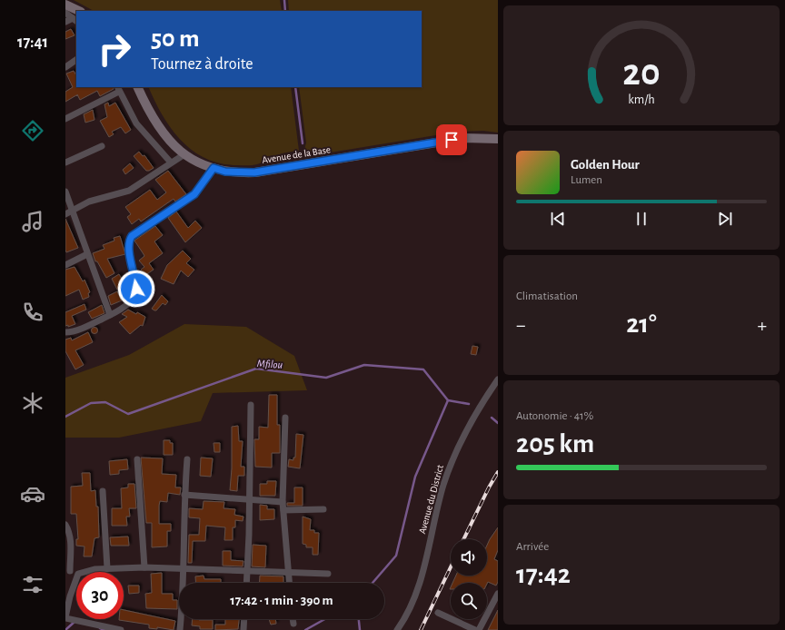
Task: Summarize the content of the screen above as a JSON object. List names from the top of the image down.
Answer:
{
  "streets": {
    "main road": ["Avenue de la Base"],
    "street": ["Avenue du District"]
  },
  "water": ["Mfilou"],
  "page": {
    "tabs": "17:41",
    "turn": ["50 m", "Tournez à droite"],
    "song": ["Golden Hour", "Lumen"],
    "tile": [
      "Climatisation",
      ["Autonomie · 41%", "205 km"],
      ["Arrivée", "17:42"]
    ],
    "heat": ["−", "21°", "+"],
    "limit": "30",
    "trip": "17:42 · 1 min · 390 m",
    "gauge": ["20", "km/h"]
  }
}
